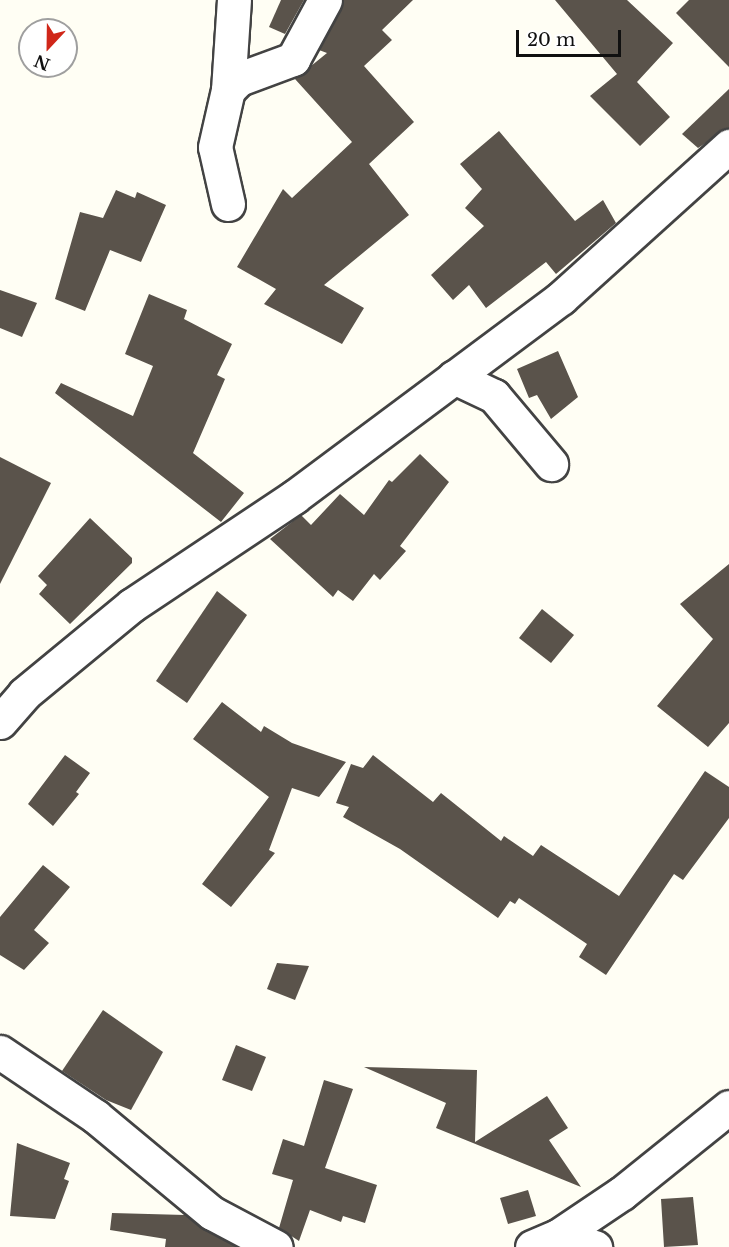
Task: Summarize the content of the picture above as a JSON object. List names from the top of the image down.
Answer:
{
  "scale_bar": "20 m",
  "north": "bottom"
}
